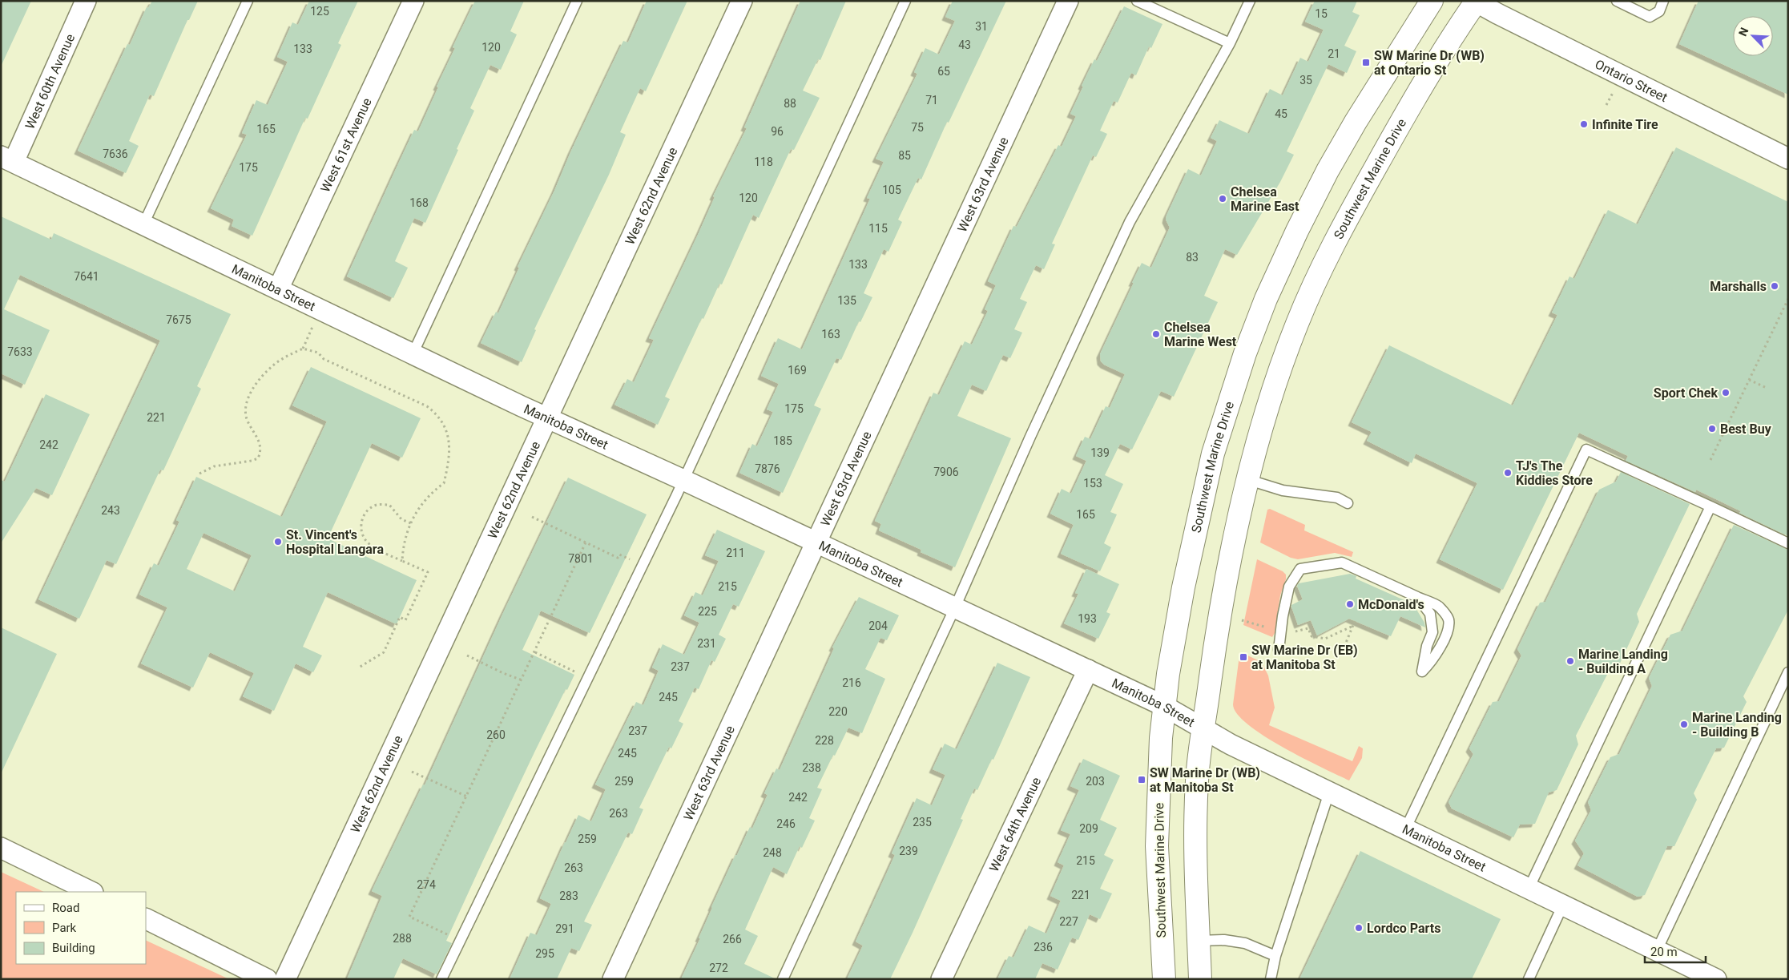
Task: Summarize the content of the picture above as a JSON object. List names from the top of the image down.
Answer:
{
  "streets": {
    "main road": ["Southwest Marine Drive"],
    "street": [
      "Ontario Street",
      "West 60th Avenue",
      "West 61st Avenue",
      "West 63rd Avenue",
      "West 62nd Avenue",
      "Manitoba Street",
      "West 64th Avenue"
    ]
  },
  "crossings": [
    ["Ontario Street", "Southwest Marine Drive"],
    ["West 60th Avenue", "Manitoba Street"],
    ["West 61st Avenue", "Manitoba Street"],
    ["Southwest Marine Drive", "Manitoba Street"],
    ["West 63rd Avenue", "Manitoba Street"],
    ["West 62nd Avenue", "Manitoba Street"],
    ["Manitoba Street", "West 64th Avenue"]
  ],
  "places": {
    "transit": ["SW Marine Dr (WB) at Ontario St", "SW Marine Dr (EB) at Manitoba St", "SW Marine Dr (WB) at Manitoba St"],
    "other": [
      "Infinite Tire",
      "Chelsea Marine East",
      "Marshalls",
      "Chelsea Marine West",
      "Sport Chek",
      "Best Buy",
      "TJ's The Kiddies Store",
      "St. Vincent's Hospital Langara",
      "McDonald's",
      "Marine Landing - Building A",
      "Marine Landing - Building B",
      "Lordco Parts"
    ]
  },
  "house_numbers": [
    "125",
    "15",
    "31",
    "43",
    "120",
    "133",
    "21",
    "65",
    "35",
    "71",
    "88",
    "45",
    "75",
    "165",
    "96",
    "7636",
    "85",
    "118",
    "175",
    "105",
    "120",
    "168",
    "115",
    "83",
    "133",
    "7641",
    "135",
    "7675",
    "163",
    "7633",
    "169",
    "175",
    "221",
    "185",
    "242",
    "139",
    "7876",
    "7906",
    "153",
    "243",
    "165",
    "211",
    "7801",
    "215",
    "225",
    "193",
    "204",
    "231",
    "237",
    "216",
    "245",
    "220",
    "237",
    "260",
    "228",
    "245",
    "238",
    "259",
    "203",
    "242",
    "263",
    "235",
    "246",
    "209",
    "259",
    "239",
    "248",
    "215",
    "263",
    "274",
    "221",
    "283",
    "227",
    "291",
    "288",
    "266",
    "236",
    "295",
    "272"
  ],
  "legend": ["Road", "Park", "Building"],
  "scale_bar": "20 m",
  "north": "top left"
}
